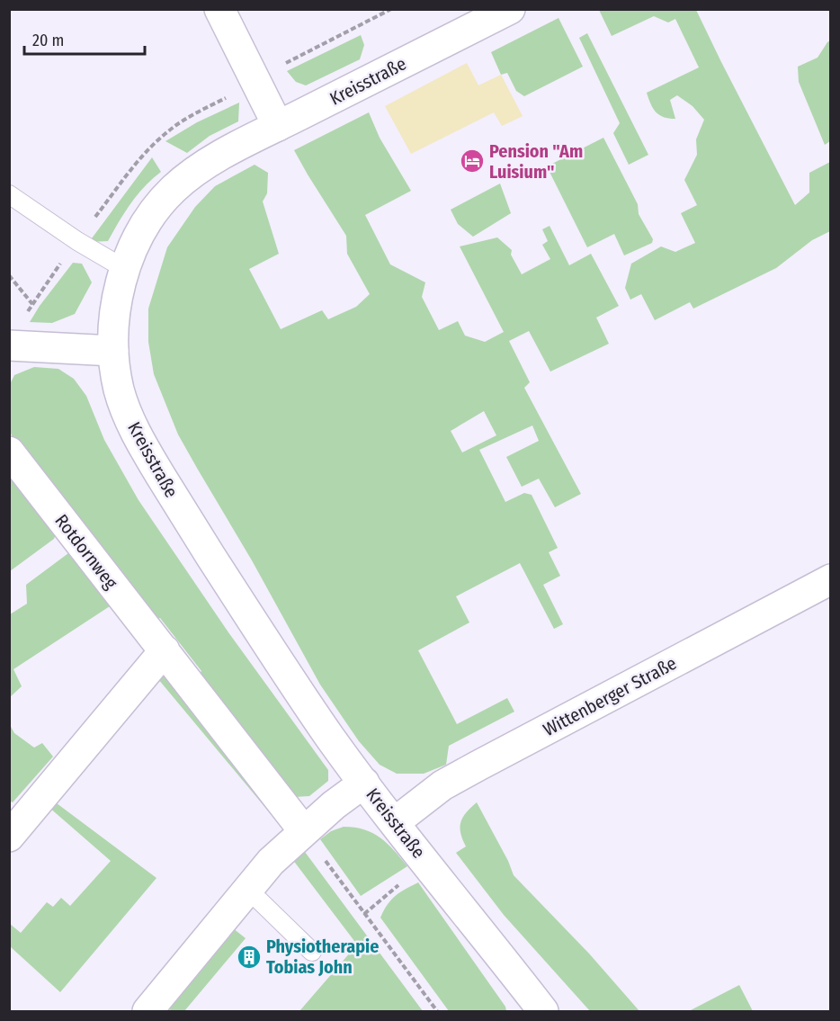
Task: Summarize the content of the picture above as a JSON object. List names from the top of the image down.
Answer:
{
  "streets": {
    "street": ["Kreisstraße", "Rotdornweg", "Wittenberger Straße"]
  },
  "crossings": [
    ["Kreisstraße", "Wittenberger Straße"]
  ],
  "places": {
    "hotel": ["Pension \"Am Luisium\""],
    "building": ["Physiotherapie Tobias John"]
  },
  "scale_bar": "20 m"
}
